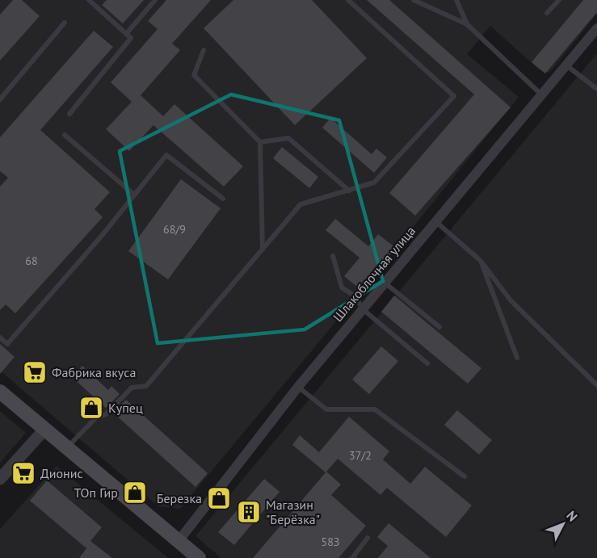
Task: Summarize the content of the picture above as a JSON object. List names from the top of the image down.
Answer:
{
  "streets": {
    "street": ["Шлакоблочная улица"]
  },
  "places": {
    "supermarket": ["Фабрика вкуса", "Дионис"],
    "shop": ["Купец", "ТОп Гир", "Березка"],
    "building": ["Магазин \"Берёзка\""]
  },
  "house_numbers": [
    "68/9",
    "68",
    "37/2",
    "58З"
  ],
  "north": "top right"
}
